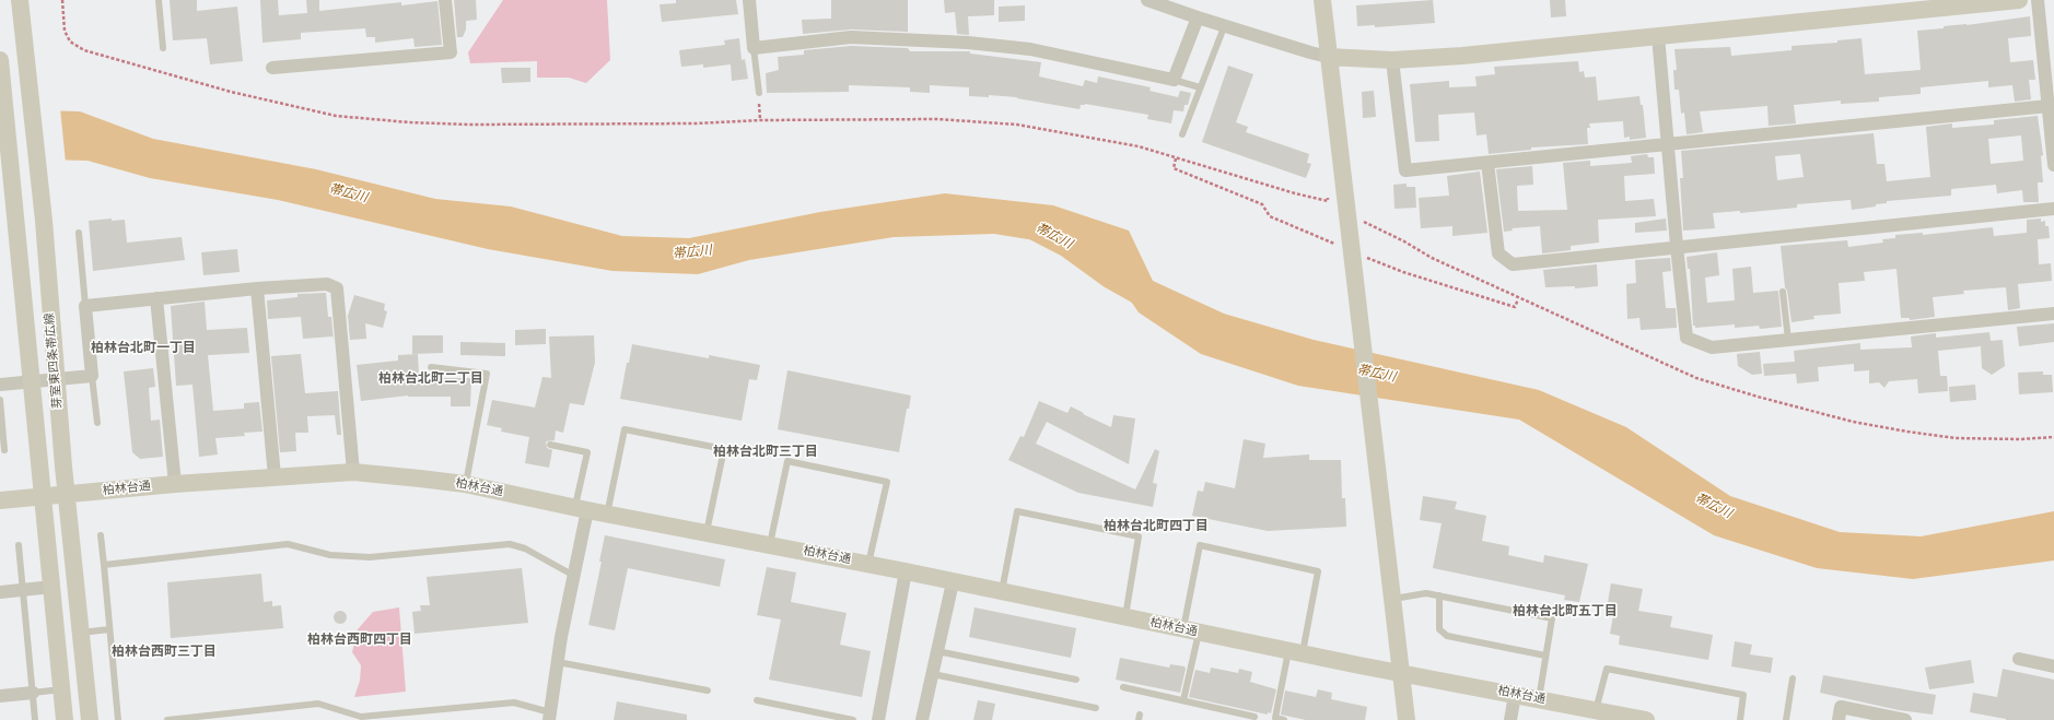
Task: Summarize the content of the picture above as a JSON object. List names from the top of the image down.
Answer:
{
  "streets": {
    "street": ["芽室東四条帯広線", "柏林台通"]
  },
  "crossings": [
    ["芽室東四条帯広線", "柏林台通"]
  ],
  "districts": [
    "柏林台北町一丁目",
    "柏林台北町二丁目",
    "柏林台北町三丁目",
    "柏林台北町四丁目",
    "柏林台北町五丁目",
    "柏林台西町四丁目",
    "柏林台西町三丁目"
  ],
  "water": ["帯広川"]
}
